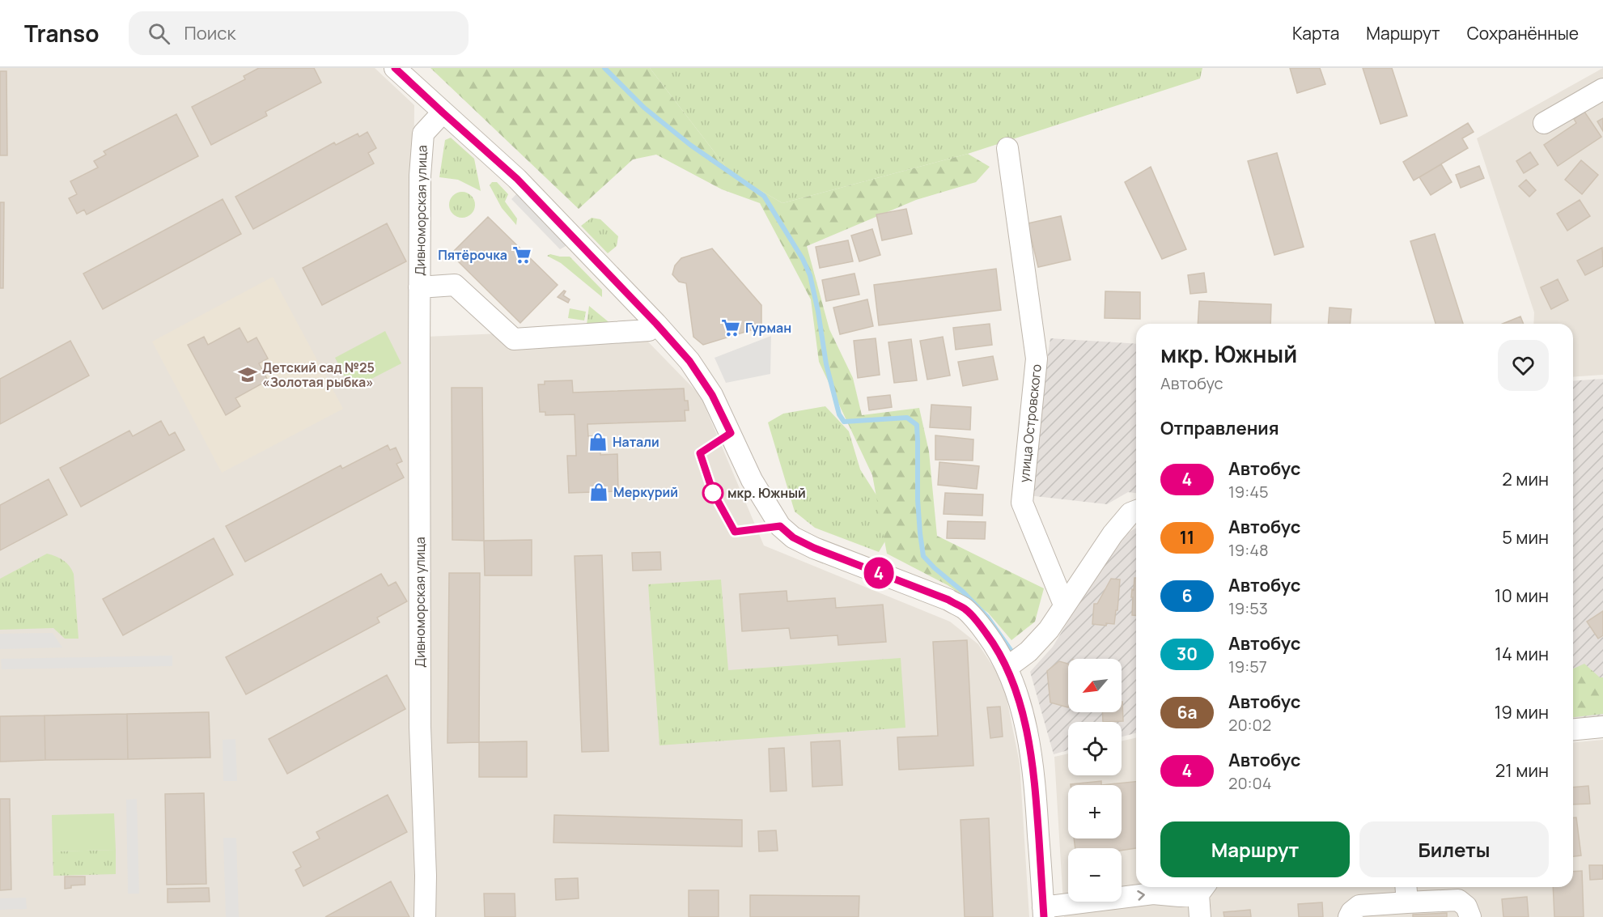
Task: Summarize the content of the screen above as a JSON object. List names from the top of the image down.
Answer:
{
  "streets": {
    "street": ["Дивноморская улица", "улица Островского"]
  },
  "places": {
    "supermarket": ["Пятёрочка", "Гурман"],
    "school or university": ["Детский сад №25 «Золотая рыбка»"],
    "shop": ["Натали", "Меркурий"],
    "other": ["мкр. Южный"]
  },
  "lines": ["bus line 4"],
  "north": "bottom left",
  "page": {
    "header": "Transo",
    "search": "Поиск",
    "nav": ["Карта", "Маршрут", "Сохранённые"],
    "on_map": "4",
    "heading": [
      ["мкр. Южный", "Автобус"],
      "Отправления"
    ],
    "list": [
      {
        "mark": "4",
        "name": "Автобус",
        "note": "19:45",
        "value": "2 мин"
      },
      {
        "mark": "11",
        "name": "Автобус",
        "note": "19:48",
        "value": "5 мин"
      },
      {
        "mark": "6",
        "name": "Автобус",
        "note": "19:53",
        "value": "10 мин"
      },
      {
        "mark": "30",
        "name": "Автобус",
        "note": "19:57",
        "value": "14 мин"
      },
      {
        "mark": "6а",
        "name": "Автобус",
        "note": "20:02",
        "value": "19 мин"
      },
      {
        "mark": "4",
        "name": "Автобус",
        "note": "20:04",
        "value": "21 мин"
      }
    ],
    "map_buttons": ["+", "−"],
    "buttons": ["Маршрут", "Билеты"]
  }
}
